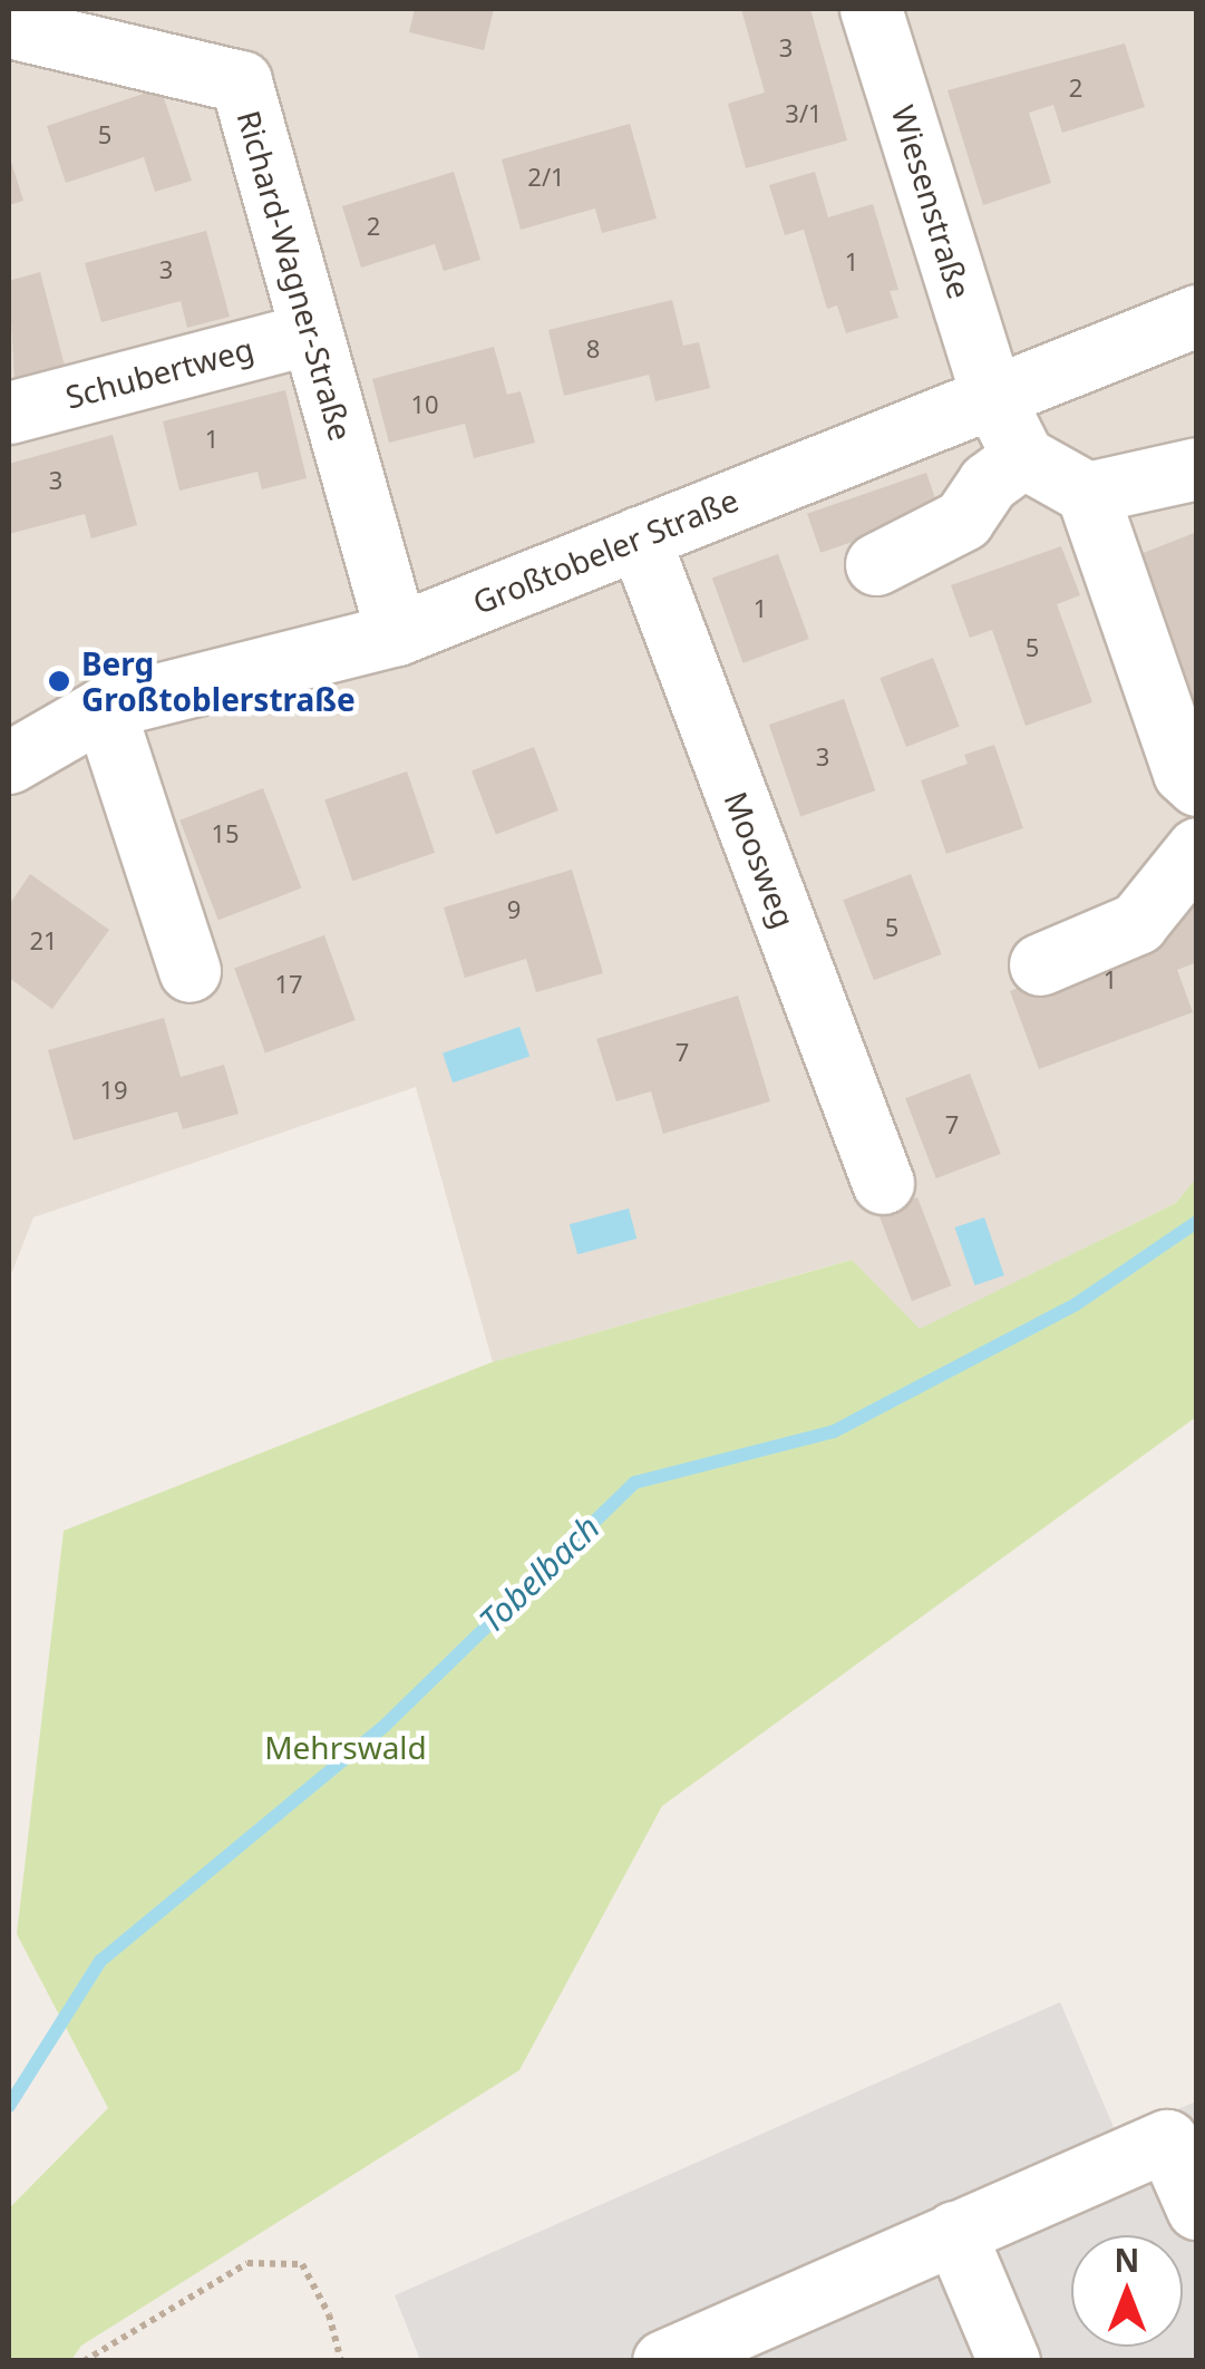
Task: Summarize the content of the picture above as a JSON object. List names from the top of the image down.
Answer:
{
  "streets": {
    "street": [
      "Wiesenstraße",
      "Richard-Wagner-Straße",
      "Schubertweg",
      "Großtobeler Straße",
      "Moosweg"
    ]
  },
  "crossings": [
    ["Wiesenstraße", "Großtobeler Straße"],
    ["Richard-Wagner-Straße", "Schubertweg"],
    ["Richard-Wagner-Straße", "Großtobeler Straße"],
    ["Großtobeler Straße", "Moosweg"]
  ],
  "water": ["Tobelbach"],
  "parks": ["Mehrswald"],
  "places": ["Berg Großtoblerstraße"],
  "house_numbers": [
    "3",
    "2",
    "3/1",
    "5",
    "2/1",
    "2",
    "1",
    "3",
    "8",
    "10",
    "1",
    "3",
    "1",
    "5",
    "3",
    "15",
    "9",
    "5",
    "21",
    "1",
    "17",
    "7",
    "19",
    "7"
  ],
  "north": "top"
}
